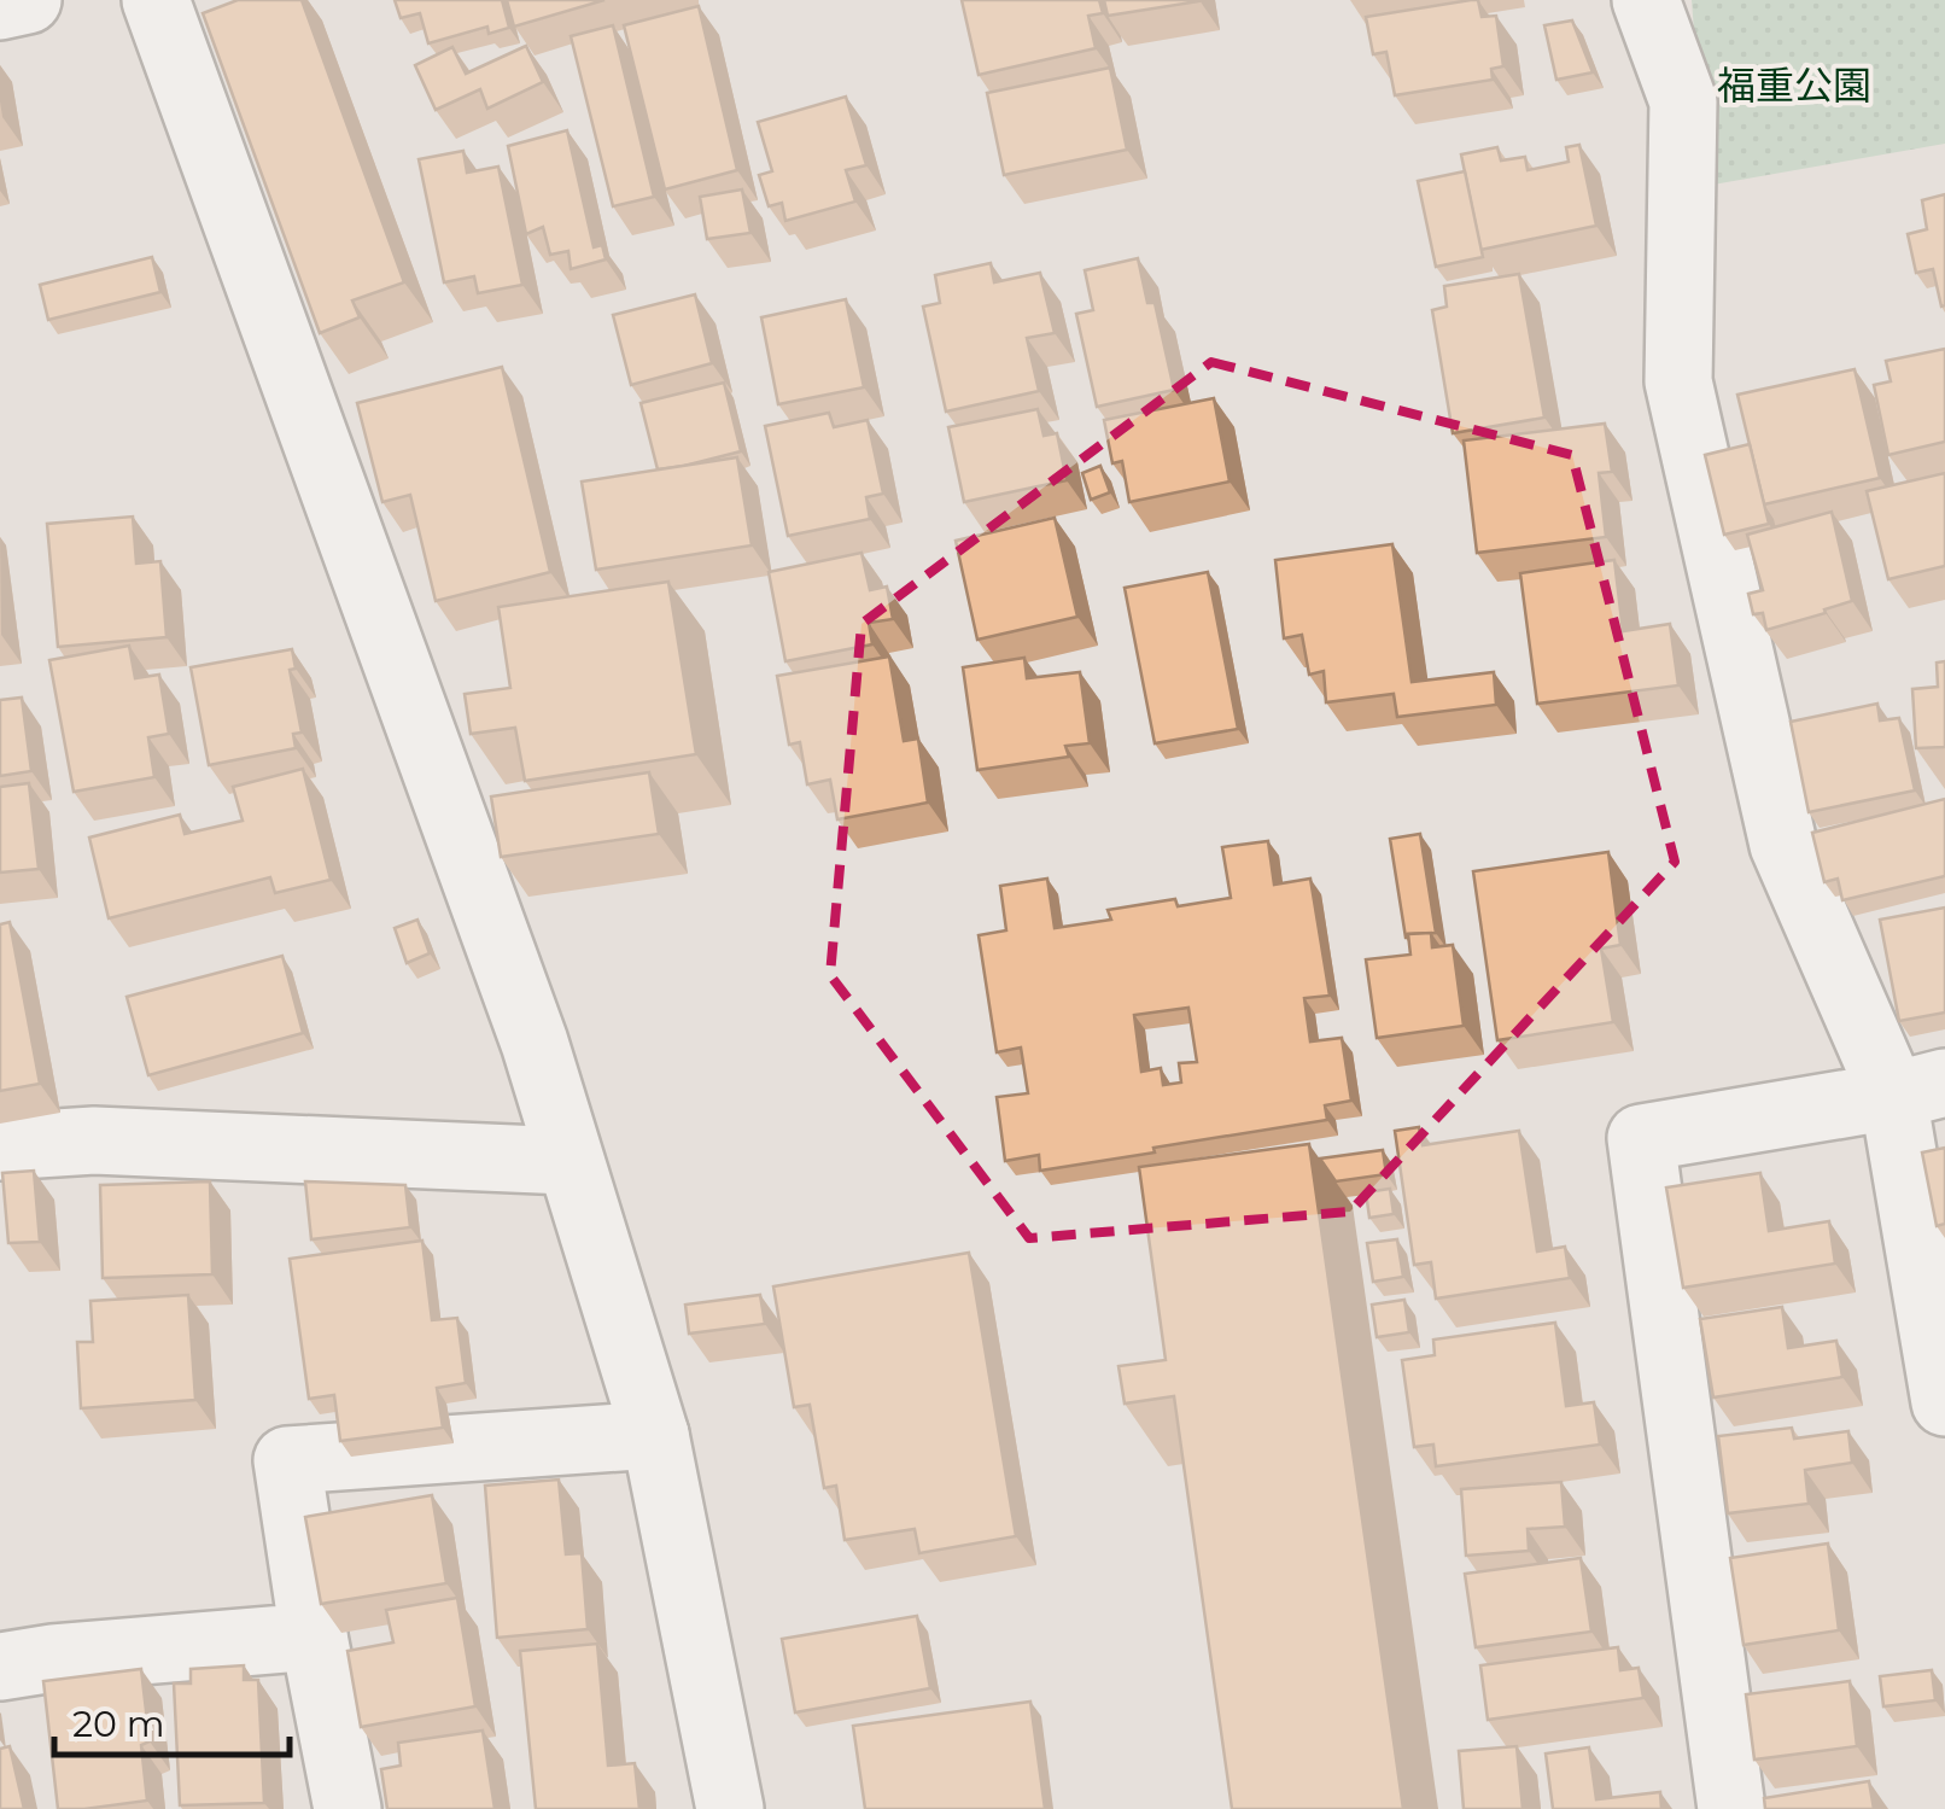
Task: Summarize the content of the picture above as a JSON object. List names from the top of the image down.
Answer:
{
  "parks": ["福重公園"],
  "scale_bar": "20 m"
}
